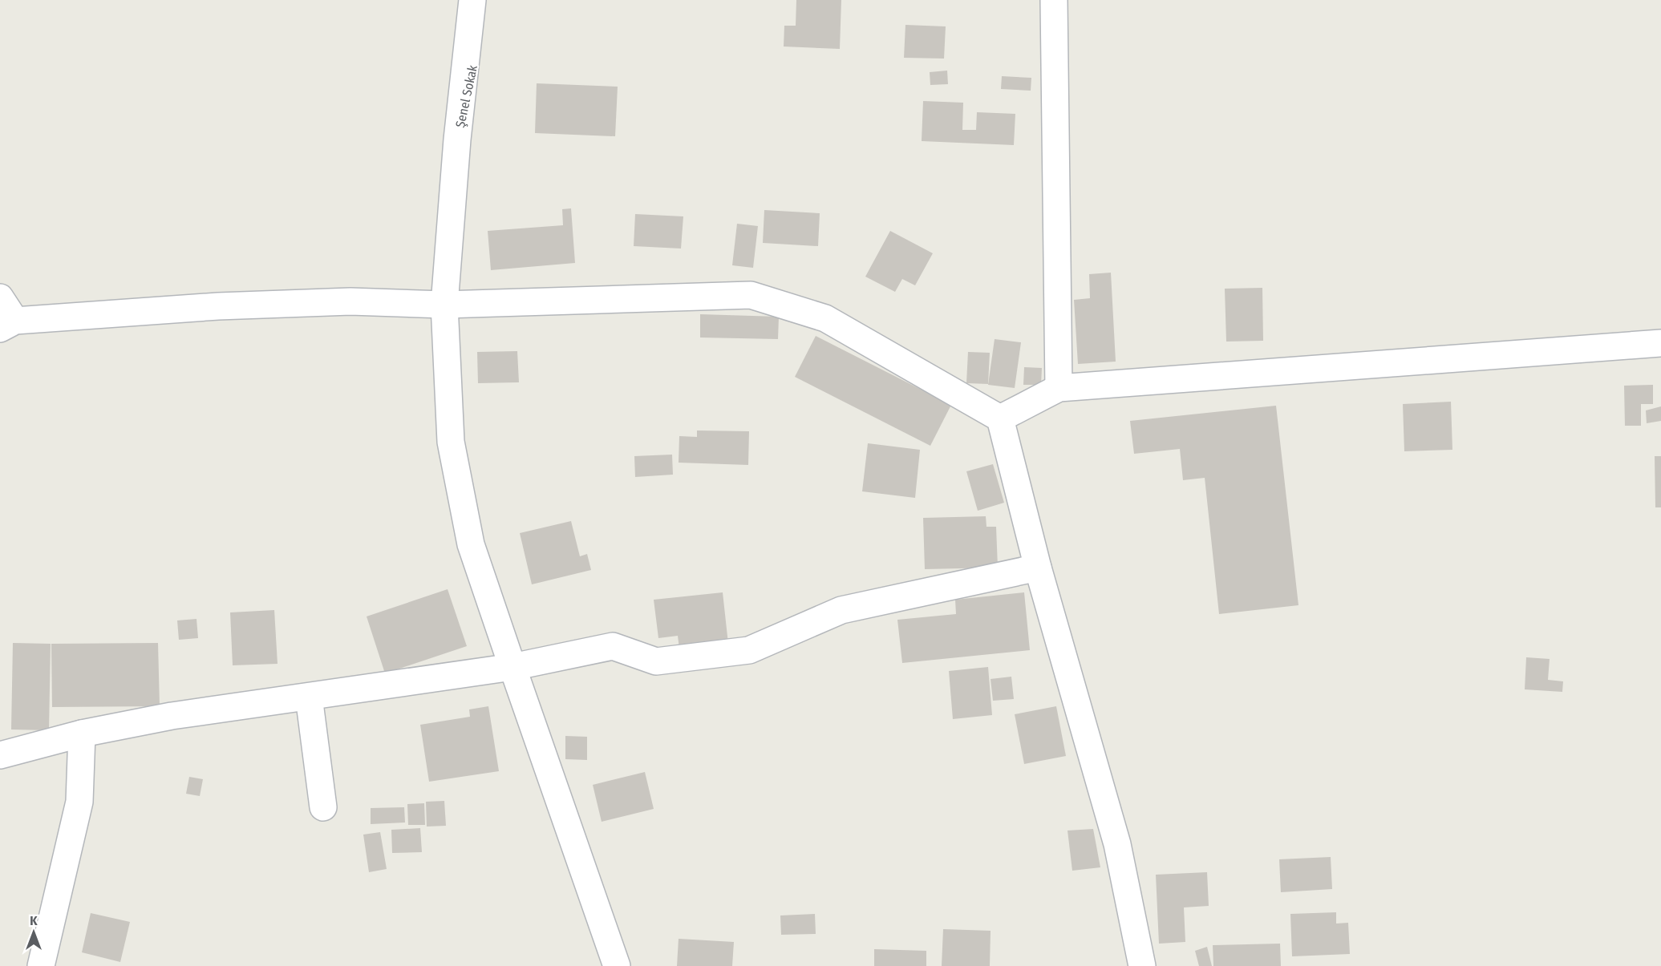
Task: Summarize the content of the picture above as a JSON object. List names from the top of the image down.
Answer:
{
  "streets": {
    "street": ["Şenel Sokak"]
  },
  "north": "top"
}
